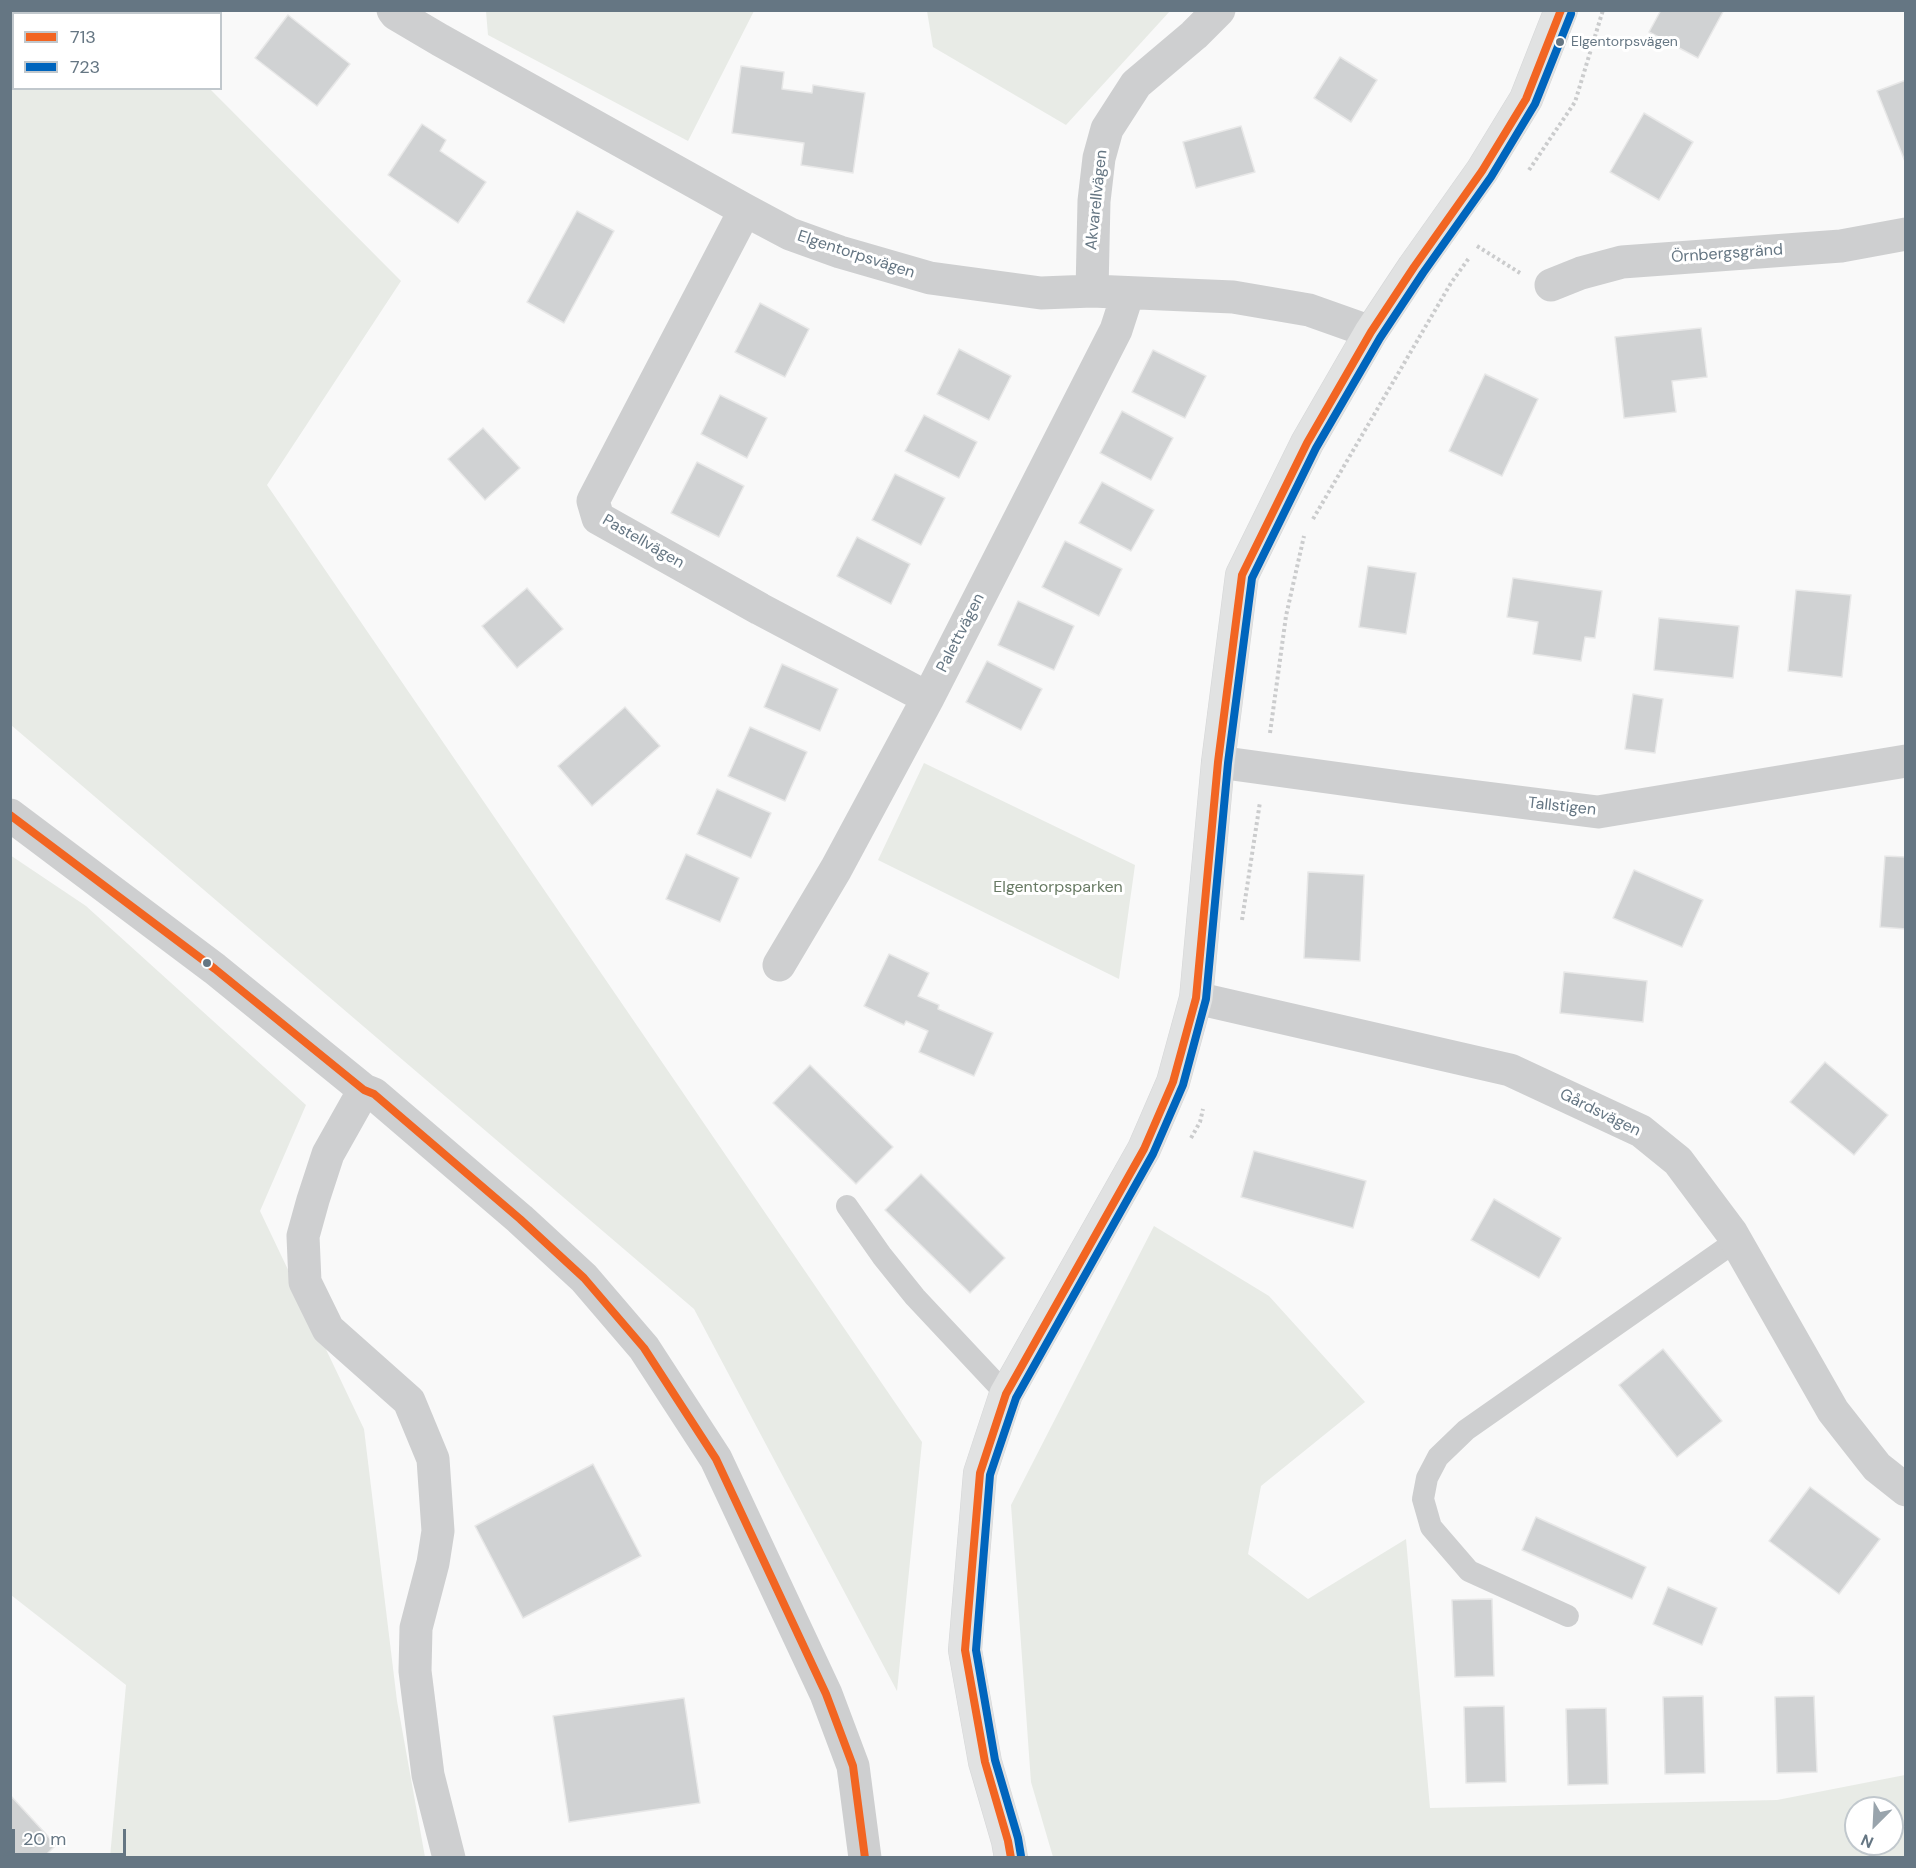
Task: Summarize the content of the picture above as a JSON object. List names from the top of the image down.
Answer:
{
  "streets": {
    "street": [
      "Akvarellvägen",
      "Örnbergsgränd",
      "Elgentorpsvägen",
      "Pastellvägen",
      "Palettvägen",
      "Tallstigen",
      "Gårdsvägen"
    ]
  },
  "crossings": [
    ["Akvarellvägen", "Elgentorpsvägen"],
    ["Elgentorpsvägen", "Pastellvägen"],
    ["Elgentorpsvägen", "Palettvägen"],
    ["Pastellvägen", "Palettvägen"]
  ],
  "parks": ["Elgentorpsparken"],
  "places": ["Elgentorpsvägen"],
  "lines": ["transit line 713", "transit line 723"],
  "legend": ["713", "723"],
  "scale_bar": "20 m",
  "north": "bottom left"
}
